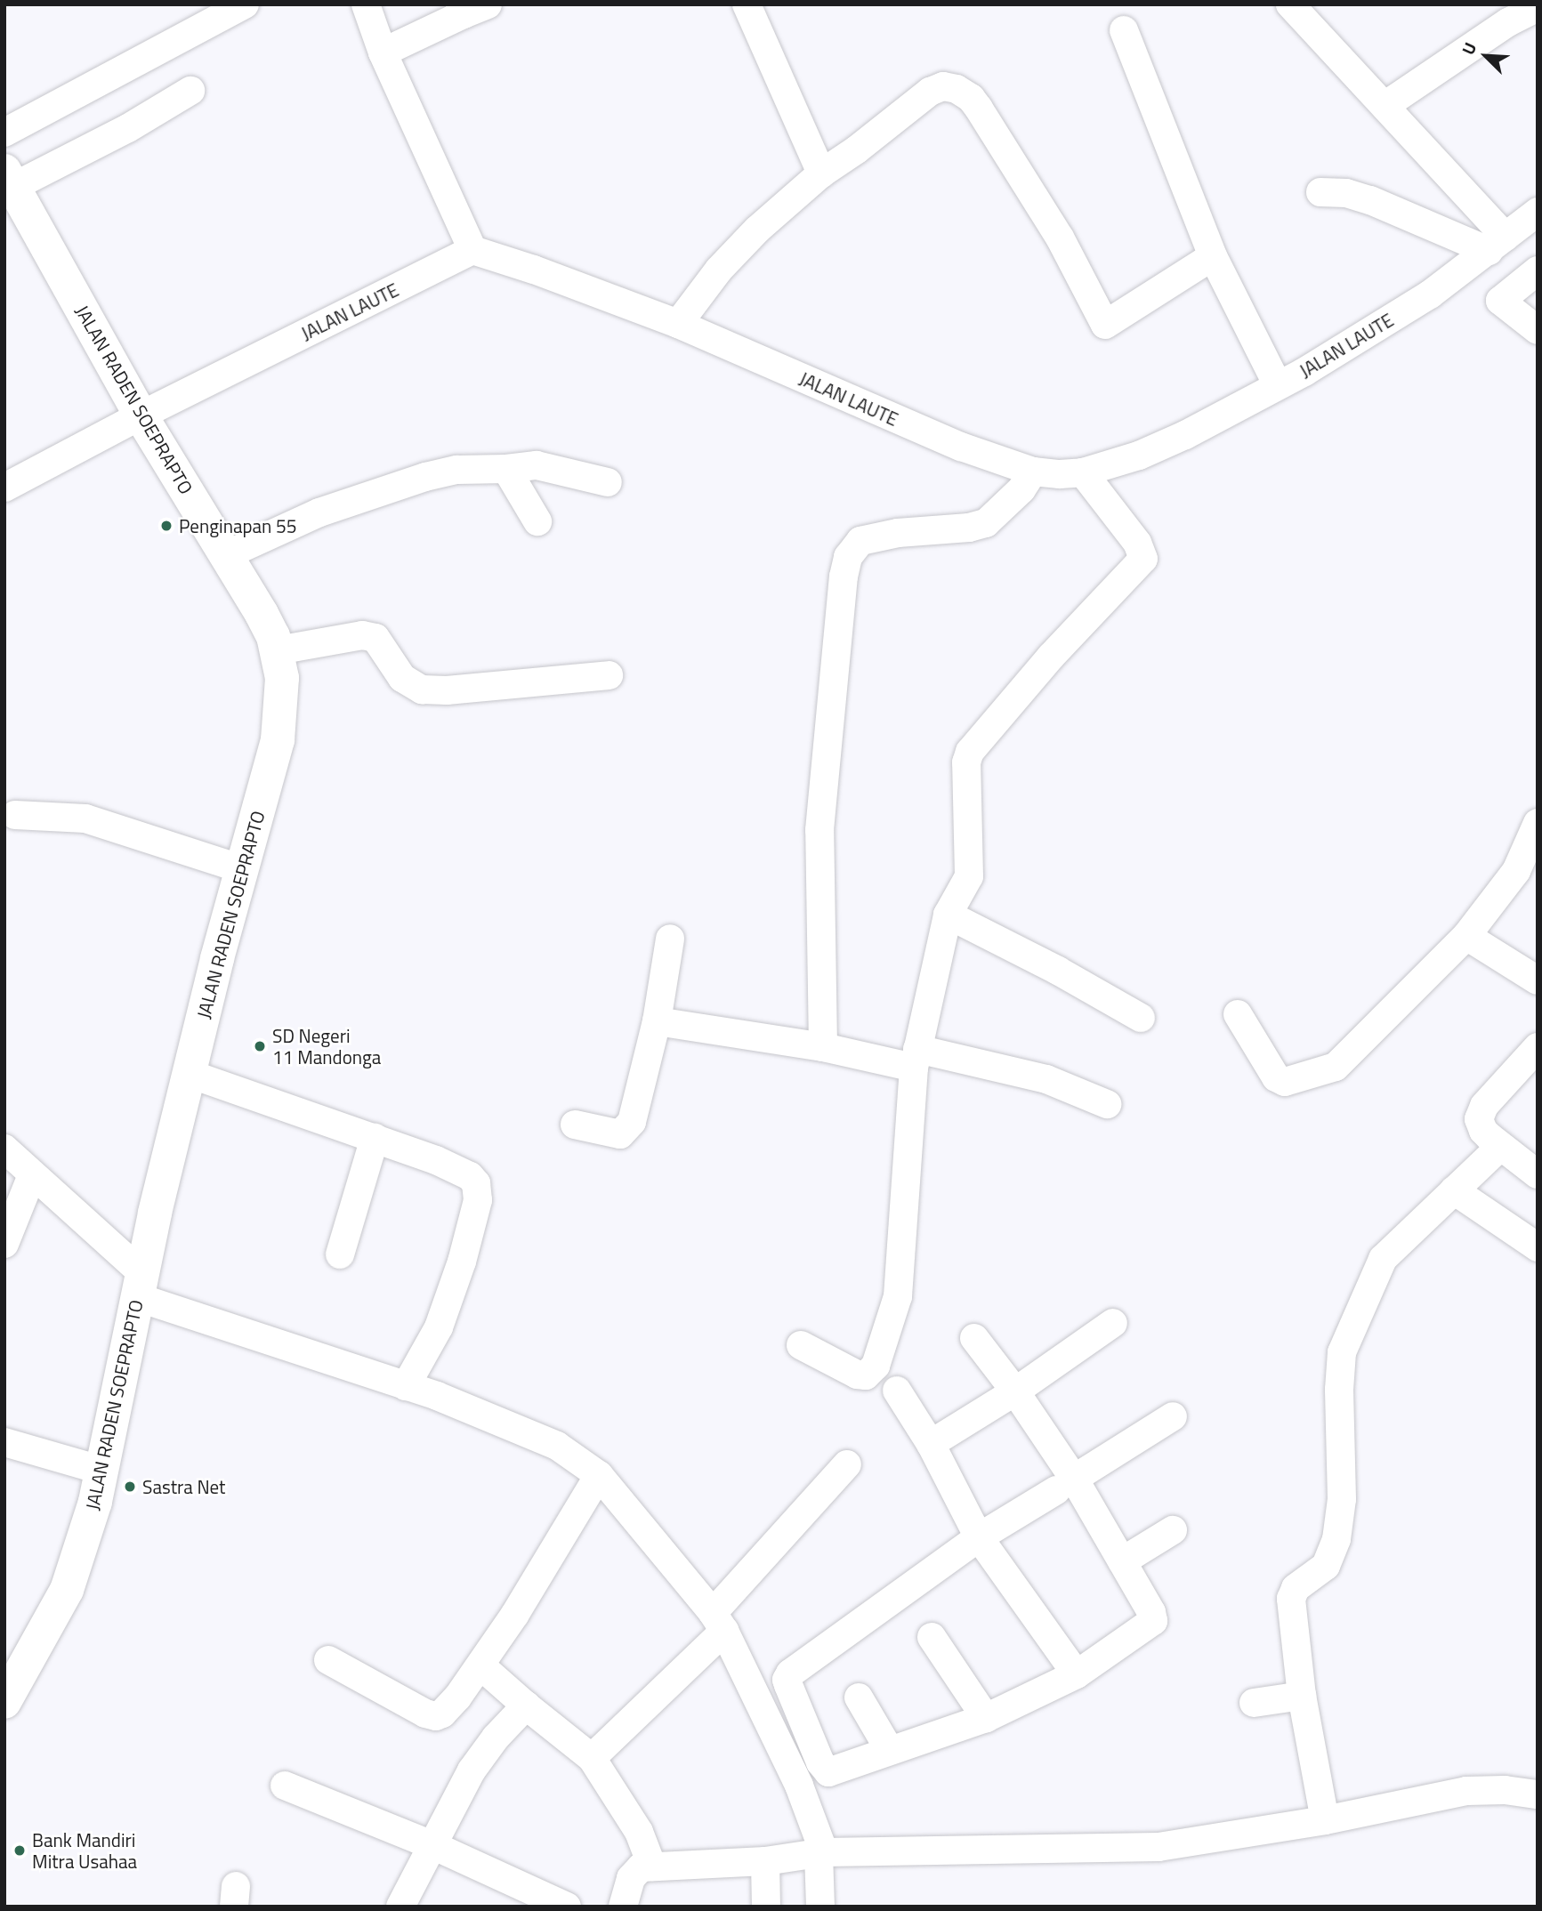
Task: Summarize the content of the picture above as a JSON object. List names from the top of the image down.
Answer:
{
  "streets": {
    "highway": ["JALAN RADEN SOEPRAPTO"],
    "street": ["JALAN LAUTE"]
  },
  "crossings": [
    ["JALAN LAUTE", "JALAN RADEN SOEPRAPTO"]
  ],
  "places": [
    "Penginapan 55",
    "SD Negeri 11 Mandonga",
    "Sastra Net",
    "Bank Mandiri Mitra Usahaa"
  ],
  "north": "top left"
}
